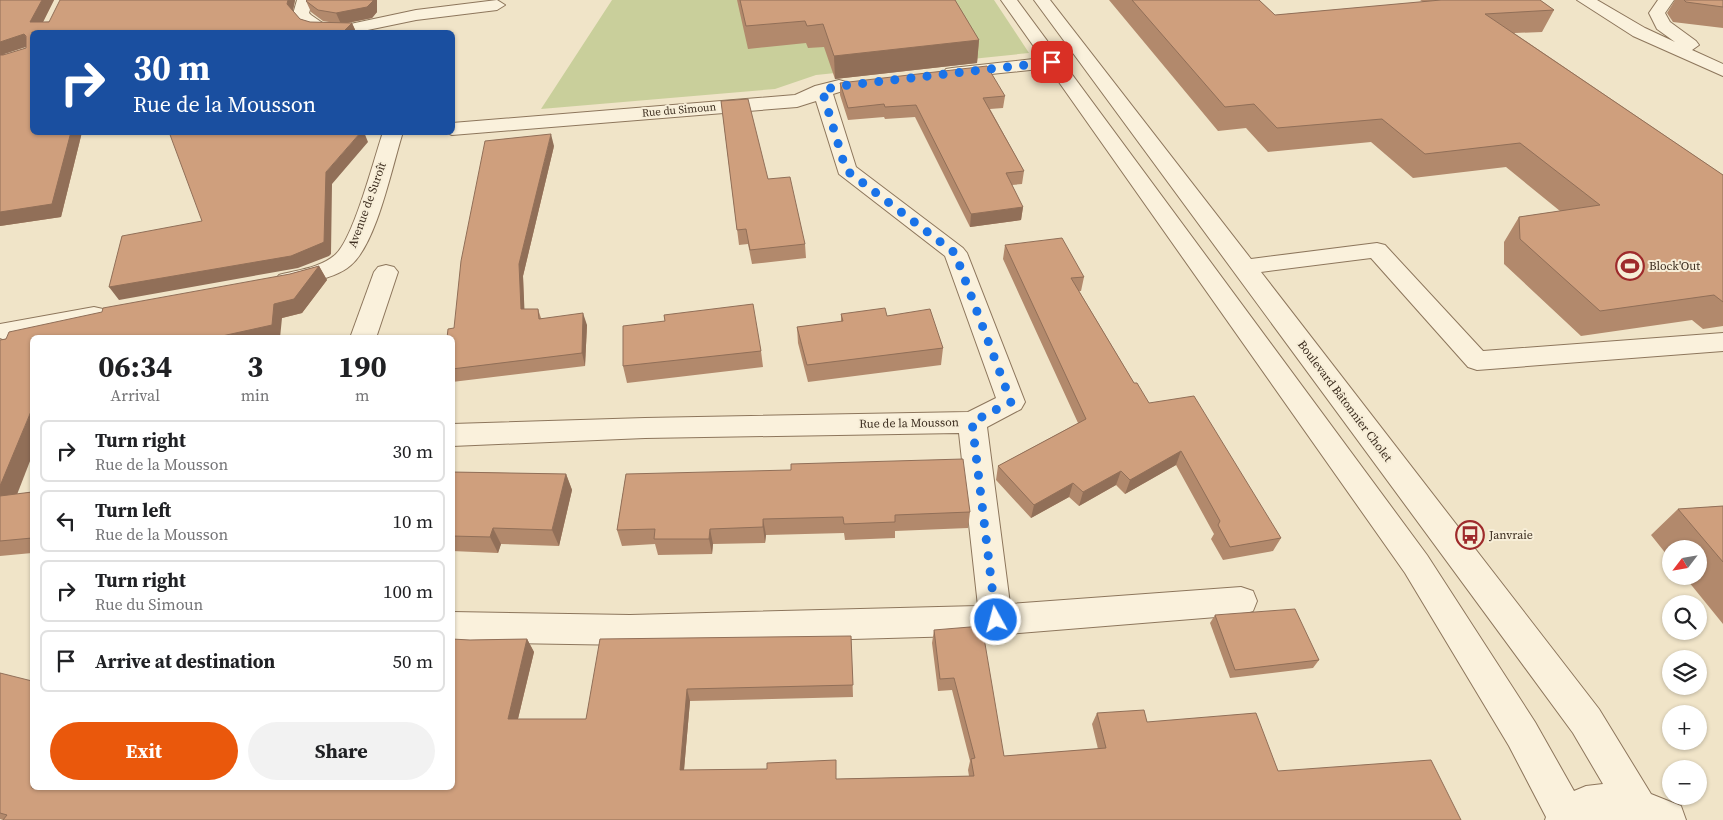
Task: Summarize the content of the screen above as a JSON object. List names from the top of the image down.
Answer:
{
  "streets": {
    "street": [
      "Rue du Simoun",
      "Avenue de Suroît",
      "Boulevard Bâtonnier Cholet",
      "Rue de la Mousson"
    ]
  },
  "crossings": [
    ["Rue du Simoun", "Rue de la Mousson"]
  ],
  "places": {
    "sports": ["Block'Out"],
    "bus stop": ["Janvraie"]
  },
  "north": "bottom left",
  "page": {
    "turn": ["30 m", "Rue de la Mousson"],
    "eta": [
      "06:34",
      "Arrival",
      "3",
      "min",
      "190",
      "m"
    ],
    "list": [
      {
        "name": "Turn right",
        "note": "Rue de la Mousson",
        "value": "30 m"
      },
      {
        "name": "Turn left",
        "note": "Rue de la Mousson",
        "value": "10 m"
      },
      {
        "name": "Turn right",
        "note": "Rue du Simoun",
        "value": "100 m"
      },
      {
        "name": "Arrive at destination",
        "value": "50 m"
      }
    ],
    "map_buttons": ["+", "−"],
    "buttons": ["Exit", "Share"]
  }
}
